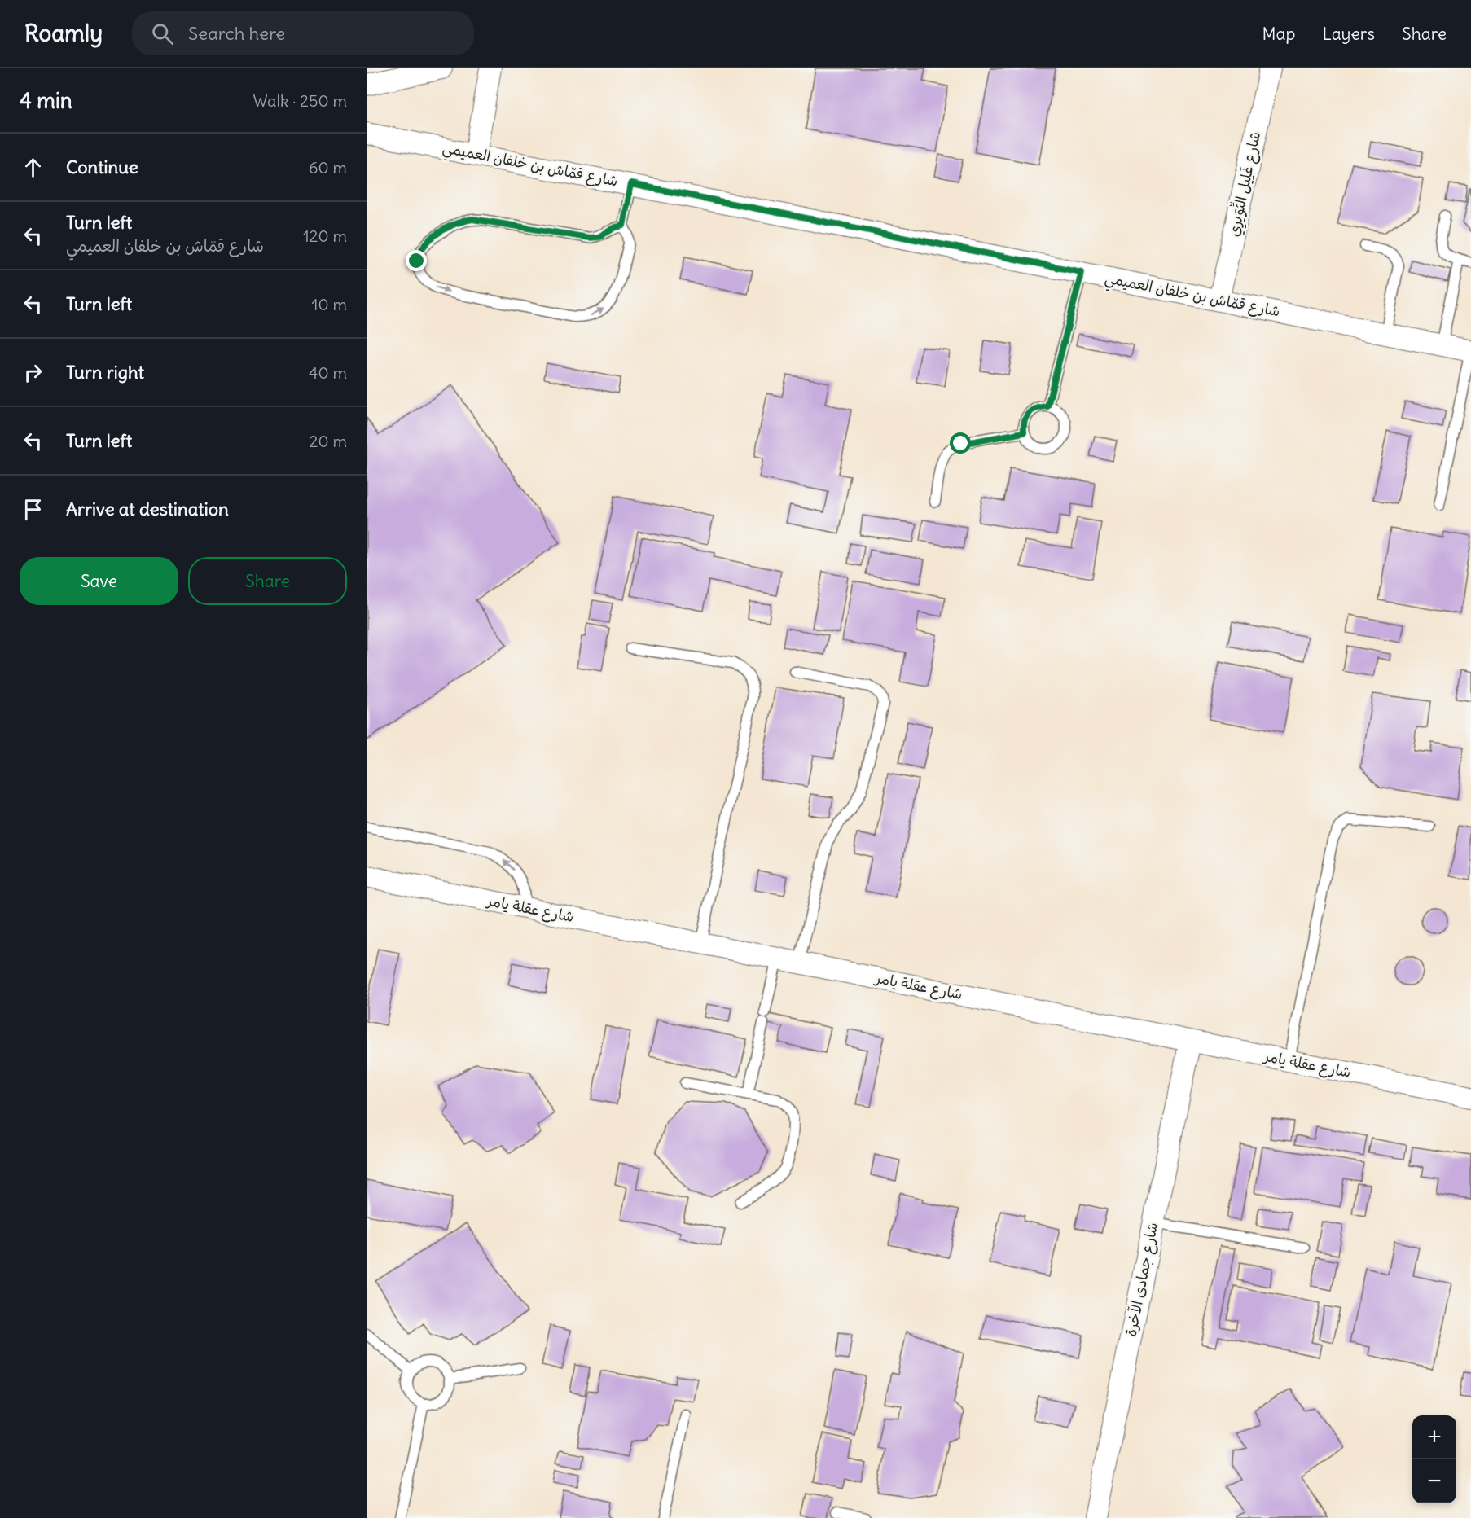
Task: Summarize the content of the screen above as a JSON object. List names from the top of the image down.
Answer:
{
  "streets": {
    "street": [
      "شارع قمّاش بن خلفان العميمي",
      "شارع غَلِيل الثِّوَيرِي",
      "شارع عقلة يامر",
      "شارع جمادى الآخرة"
    ]
  },
  "crossings": [
    ["شارع قمّاش بن خلفان العميمي", "شارع غَلِيل الثِّوَيرِي"],
    ["شارع عقلة يامر", "شارع جمادى الآخرة"]
  ],
  "page": {
    "header": "Roamly",
    "search": "Search here",
    "nav": ["Map", "Layers", "Share"],
    "heading": ["4 min", "Walk · 250 m"],
    "list": [
      ["Continue", "60 m"],
      ["Turn left", "شارع قمّاش بن خلفان العميمي", "120 m"],
      ["Turn left", "10 m"],
      ["Turn right", "40 m"],
      ["Turn left", "20 m"],
      "Arrive at destination"
    ],
    "buttons": ["Save", "Share"],
    "map_buttons": ["+", "−"]
  }
}
